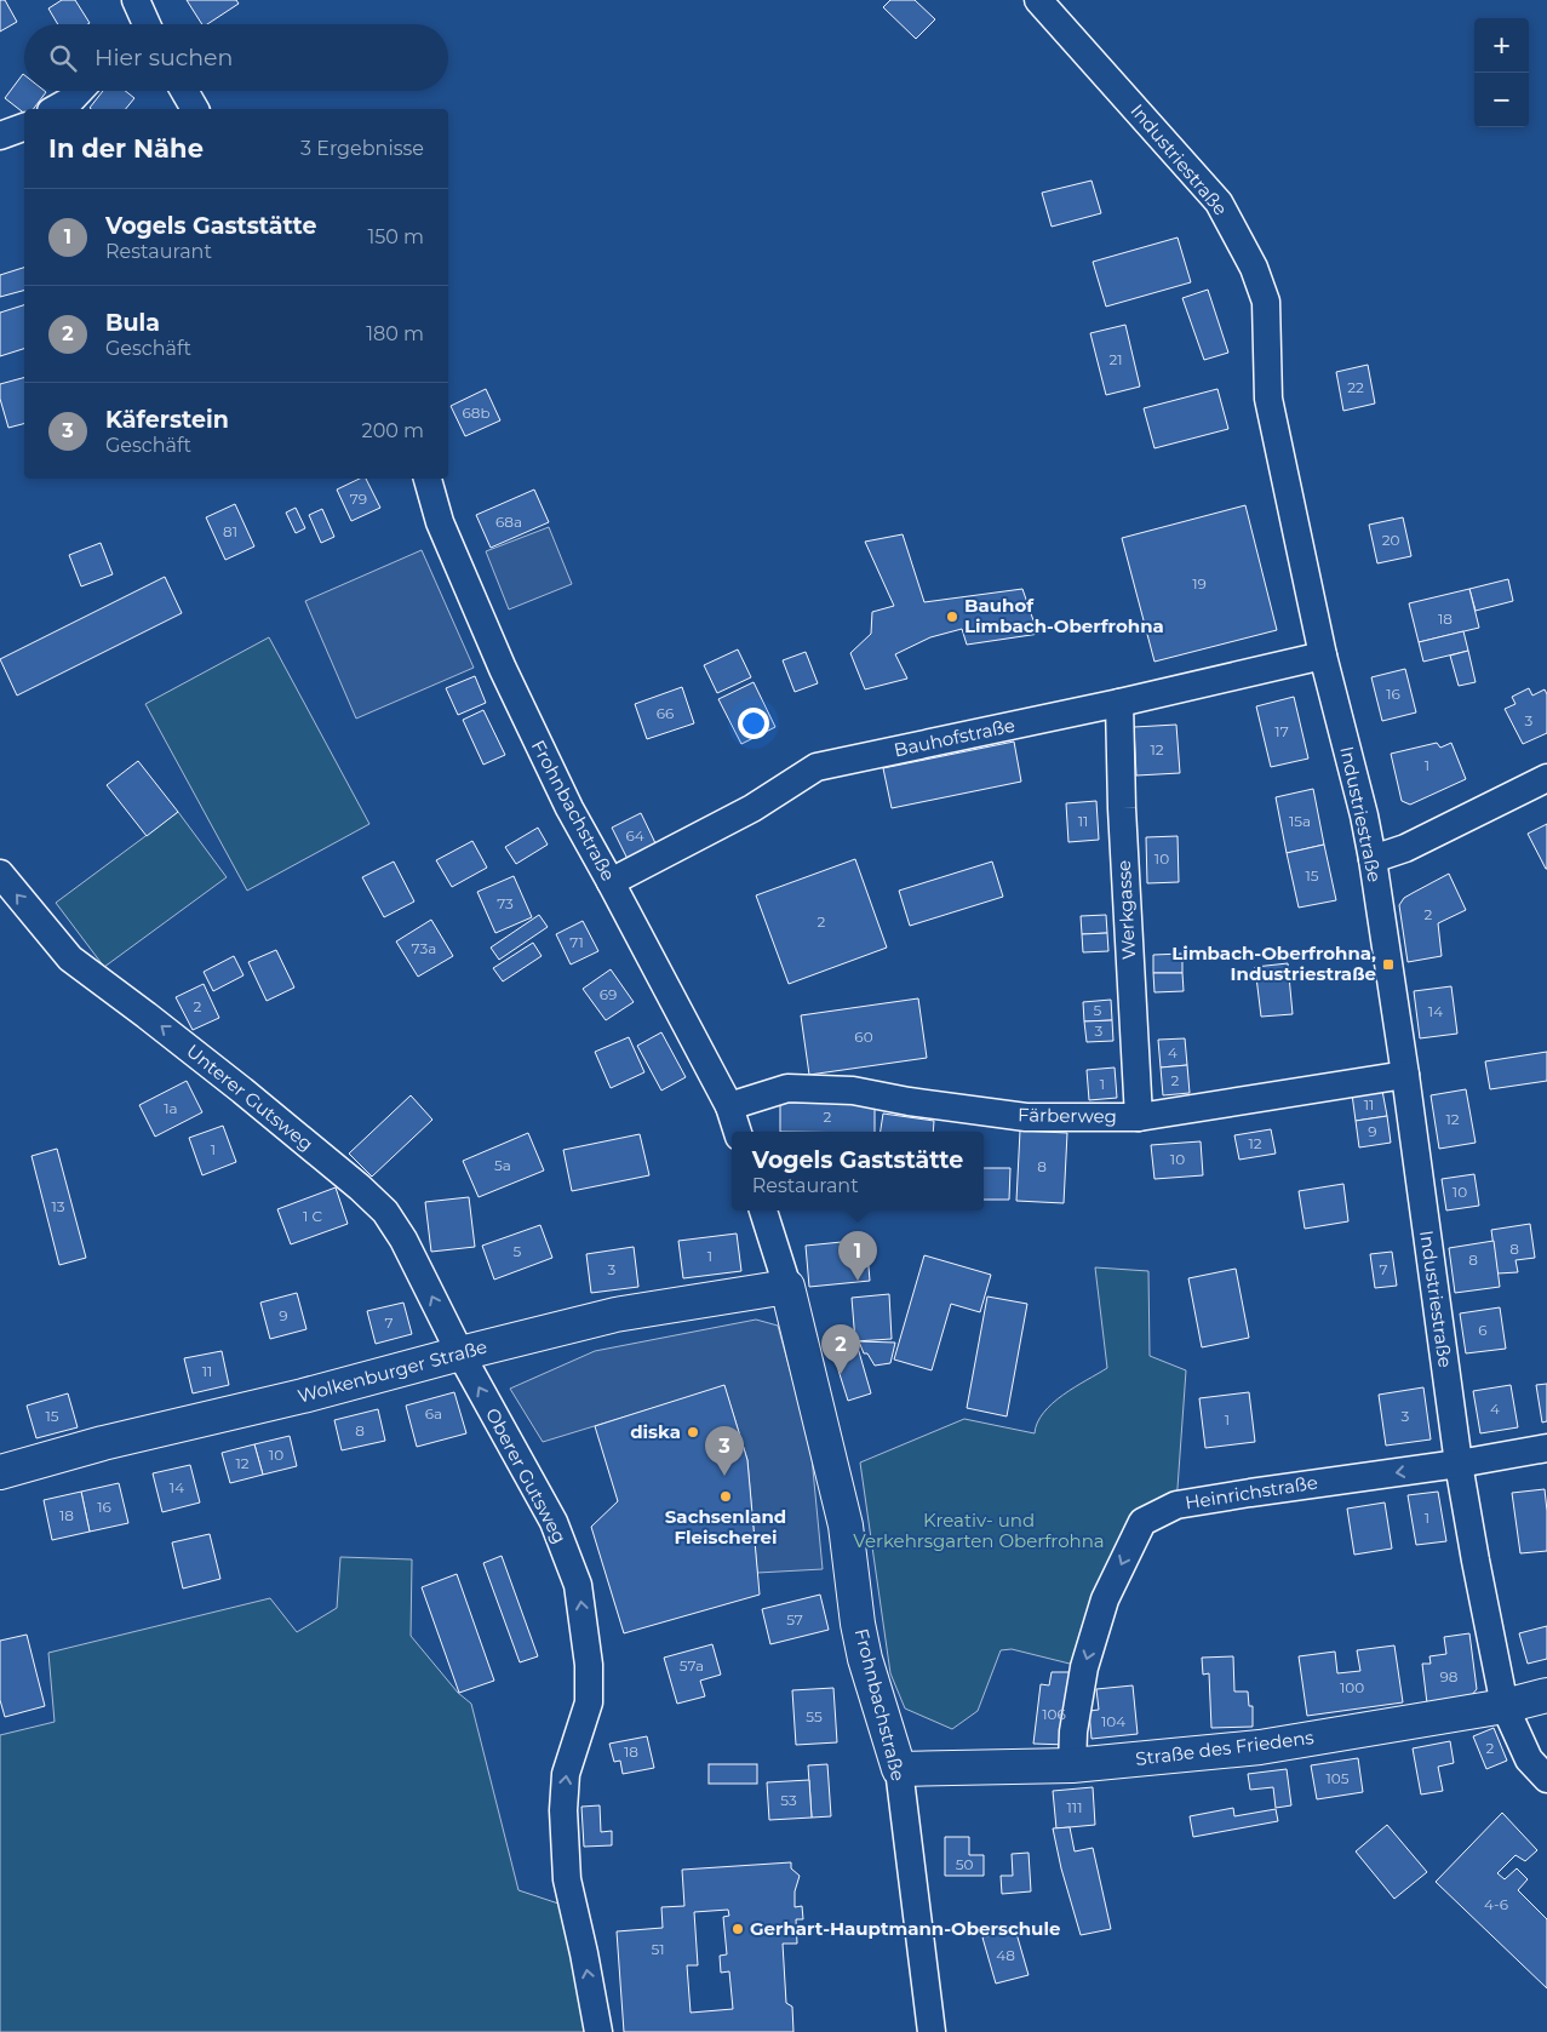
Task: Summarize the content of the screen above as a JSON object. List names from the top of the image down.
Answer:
{
  "streets": {
    "main road": ["Frohnbachstraße", "Wolkenburger Straße", "Straße des Friedens"],
    "street": [
      "Industriestraße",
      "Bauhofstraße",
      "Werkgasse",
      "Unterer Gutsweg",
      "Färberweg",
      "Oberer Gutsweg",
      "Heinrichstraße"
    ]
  },
  "crossings": [
    ["Industriestraße", "Bauhofstraße"],
    ["Industriestraße", "Färberweg"],
    ["Industriestraße", "Heinrichstraße"],
    ["Industriestraße", "Straße des Friedens"],
    ["Bauhofstraße", "Frohnbachstraße"],
    ["Bauhofstraße", "Werkgasse"],
    ["Frohnbachstraße", "Färberweg"],
    ["Frohnbachstraße", "Wolkenburger Straße"],
    ["Frohnbachstraße", "Straße des Friedens"],
    ["Werkgasse", "Färberweg"],
    ["Unterer Gutsweg", "Wolkenburger Straße"],
    ["Unterer Gutsweg", "Oberer Gutsweg"],
    ["Wolkenburger Straße", "Oberer Gutsweg"],
    ["Heinrichstraße", "Straße des Friedens"]
  ],
  "one_way": ["Unterer Gutsweg", "Oberer Gutsweg", "Heinrichstraße"],
  "parks": ["Kreativ- und Verkehrsgarten Oberfrohna"],
  "places": {
    "other": [
      "Bauhof Limbach-Oberfrohna",
      "diska",
      "Sachsenland Fleischerei",
      "Gerhart-Hauptmann-Oberschule"
    ],
    "transit": ["Limbach-Oberfrohna, Industriestraße"]
  },
  "house_numbers": [
    "21",
    "22",
    "68b",
    "79",
    "68a",
    "81",
    "20",
    "19",
    "18",
    "16",
    "66",
    "3",
    "17",
    "12",
    "1",
    "11",
    "15a",
    "64",
    "10",
    "15",
    "73",
    "2",
    "2",
    "71",
    "73a",
    "69",
    "2",
    "5",
    "14",
    "3",
    "60",
    "4",
    "2",
    "1",
    "11",
    "1a",
    "2",
    "12",
    "9",
    "12",
    "1",
    "10",
    "5a",
    "8",
    "10",
    "13",
    "1 C",
    "8",
    "5",
    "1",
    "8",
    "3",
    "7",
    "9",
    "7",
    "6",
    "11",
    "4",
    "6a",
    "15",
    "3",
    "1",
    "8",
    "10",
    "12",
    "14",
    "16",
    "18",
    "1",
    "57",
    "57a",
    "98",
    "100",
    "106",
    "55",
    "104",
    "2",
    "18",
    "105",
    "53",
    "111",
    "50",
    "4-6",
    "51",
    "48"
  ],
  "page": {
    "map_buttons": ["+", "−"],
    "search": "Hier suchen",
    "heading": ["In der Nähe", "3 Ergebnisse"],
    "list": [
      {
        "mark": "1",
        "name": "Vogels Gaststätte",
        "note": "Restaurant",
        "value": "150 m"
      },
      {
        "mark": "2",
        "name": "Bula",
        "note": "Geschäft",
        "value": "180 m"
      },
      {
        "mark": "3",
        "name": "Käferstein",
        "note": "Geschäft",
        "value": "200 m"
      }
    ],
    "popup": ["Vogels Gaststätte", "Restaurant"],
    "pins": ["1", "2", "3"]
  }
}
